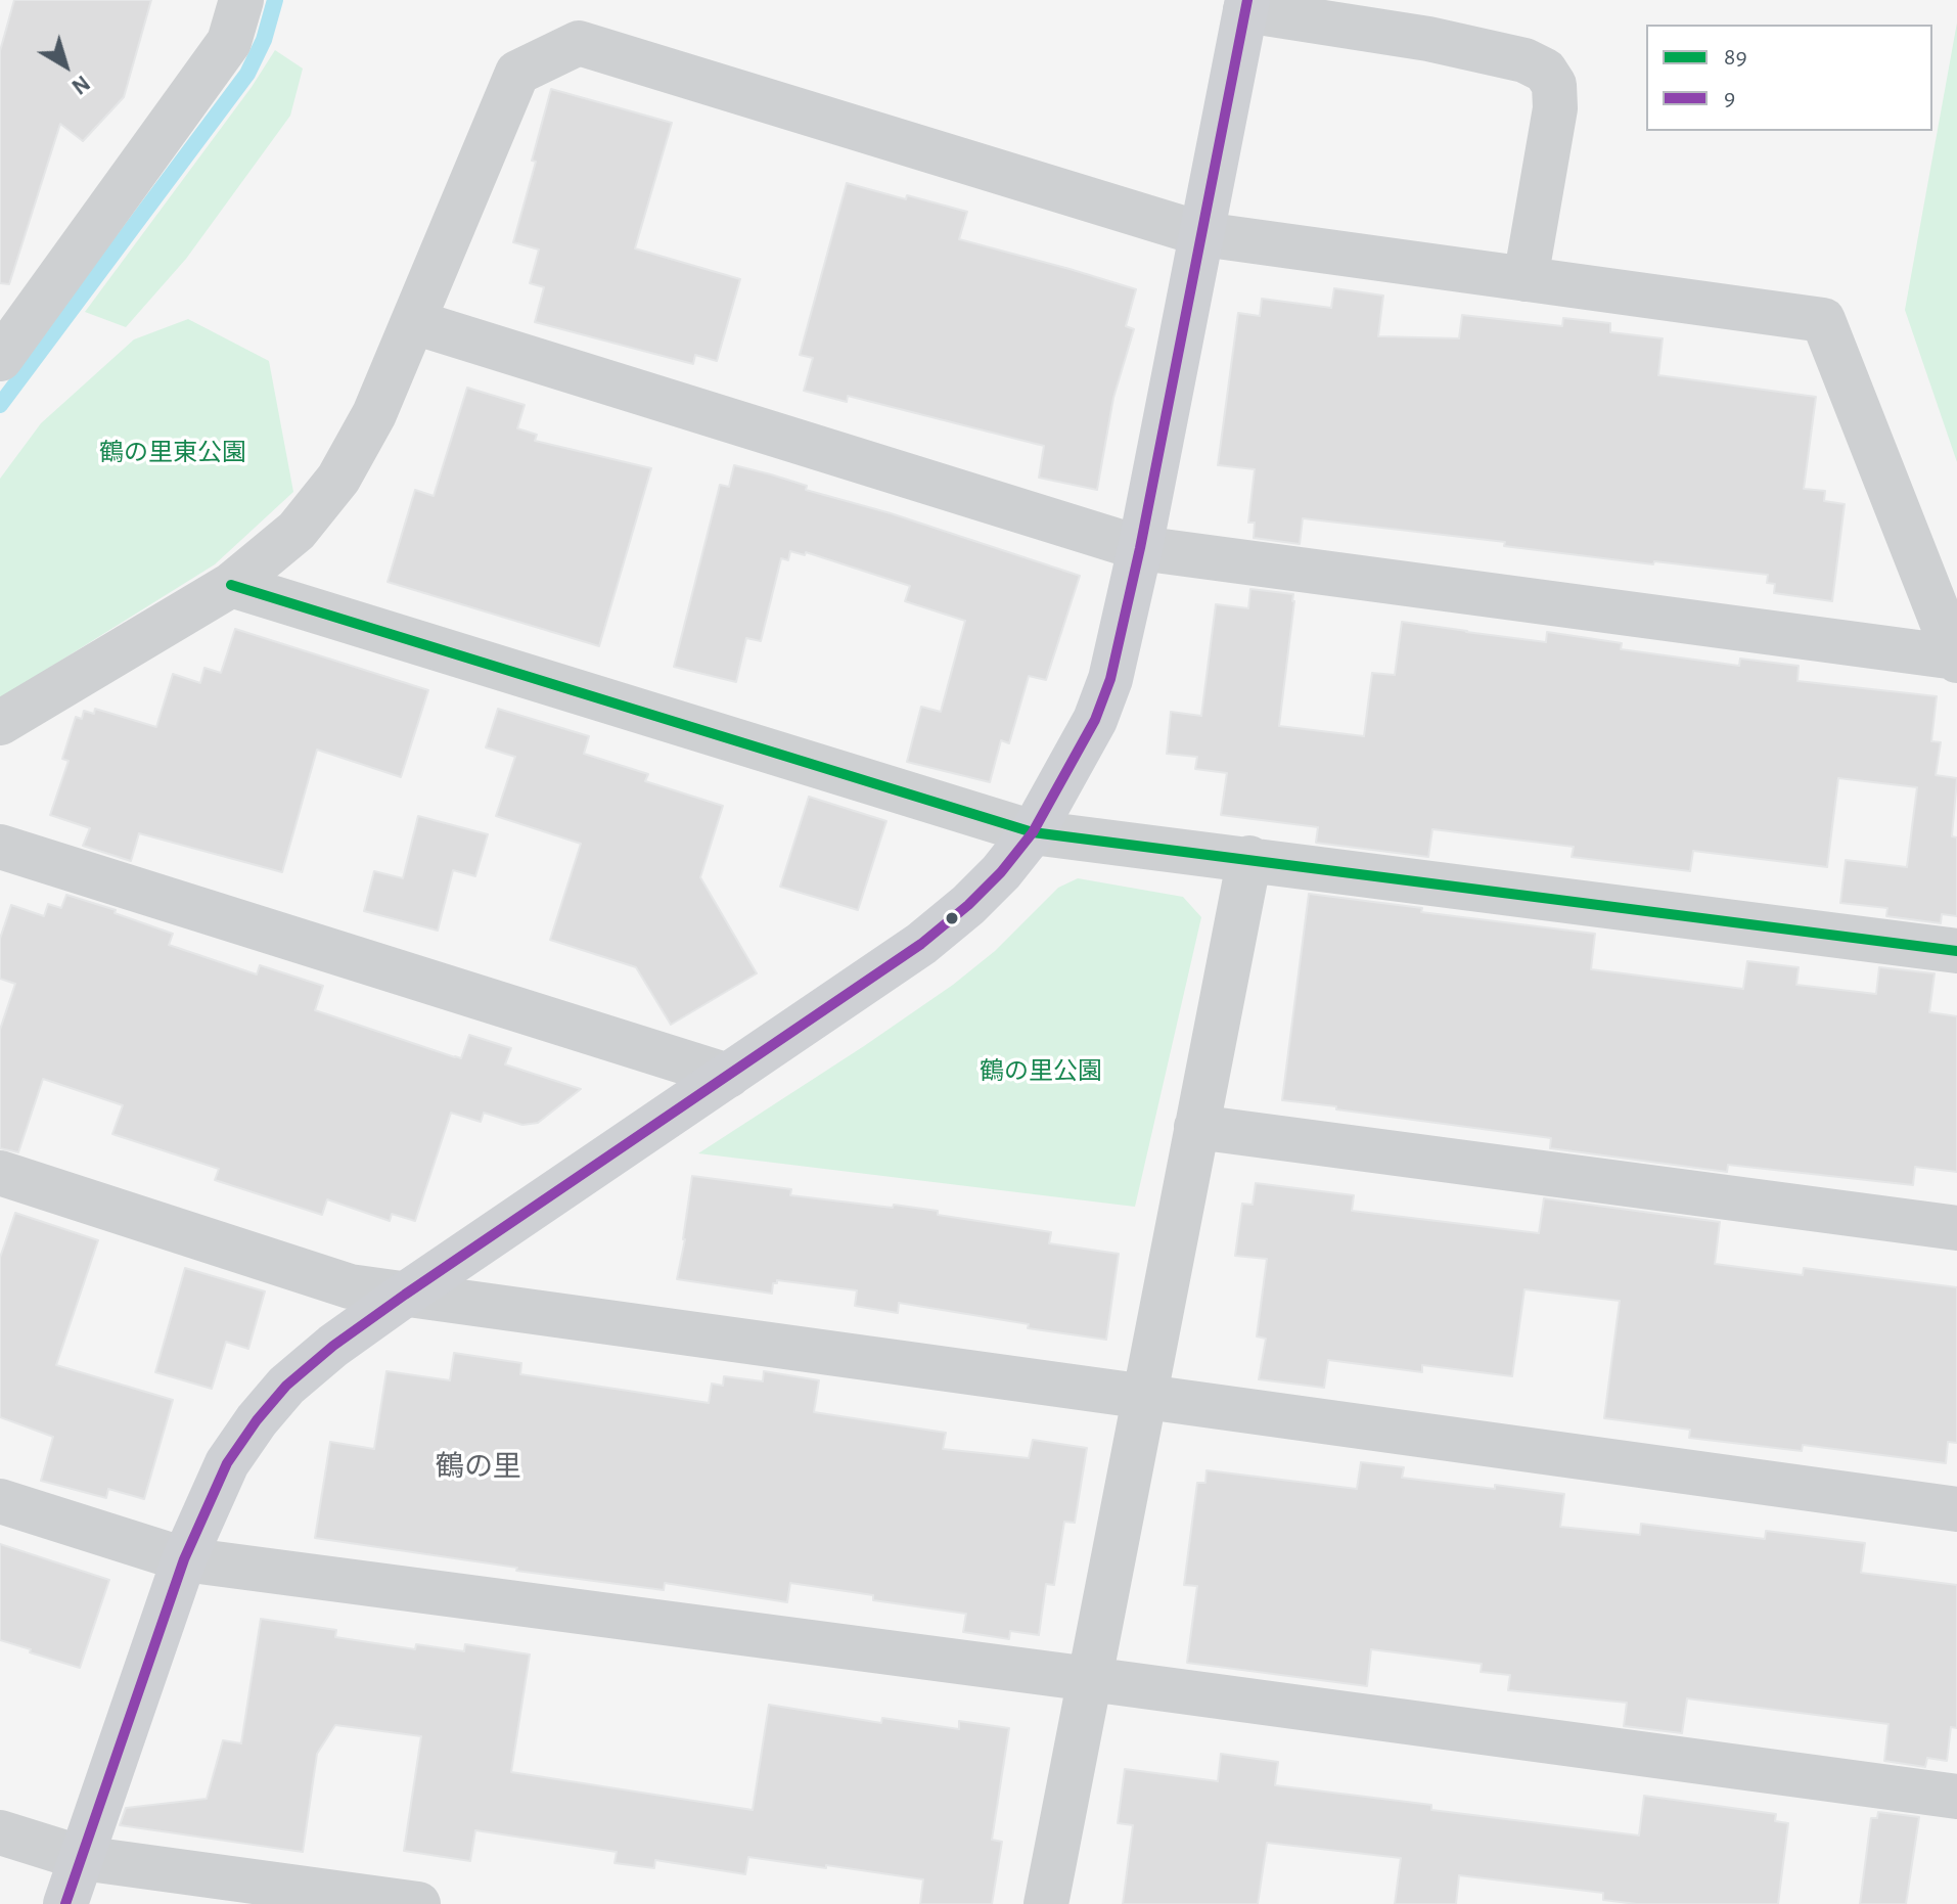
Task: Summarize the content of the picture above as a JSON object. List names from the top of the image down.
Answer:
{
  "districts": ["鶴の里"],
  "parks": ["鶴の里東公園", "鶴の里公園"],
  "lines": ["transit line 9", "transit line 89"],
  "legend": ["89", "9"],
  "north": "bottom right"
}
